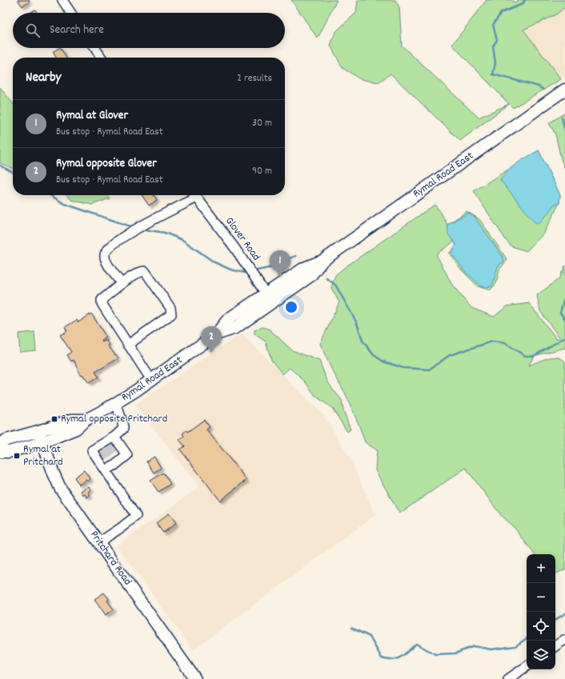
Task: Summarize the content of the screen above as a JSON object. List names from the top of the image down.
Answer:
{
  "streets": {
    "main road": ["Rymal Road East", "Pritchard Road"],
    "street": ["Glover Road"]
  },
  "crossings": [
    ["Rymal Road East", "Glover Road"],
    ["Rymal Road East", "Pritchard Road"]
  ],
  "places": {
    "transit": ["Rymal opposite Pritchard", "Rymal at Pritchard"]
  },
  "page": {
    "search": "Search here",
    "heading": ["Nearby", "2 results"],
    "list": [
      {
        "mark": "1",
        "name": "Rymal at Glover",
        "note": "Bus stop · Rymal Road East",
        "value": "30 m"
      },
      {
        "mark": "2",
        "name": "Rymal opposite Glover",
        "note": "Bus stop · Rymal Road East",
        "value": "90 m"
      }
    ],
    "pins": ["1", "2"],
    "map_buttons": ["+", "−"]
  }
}
